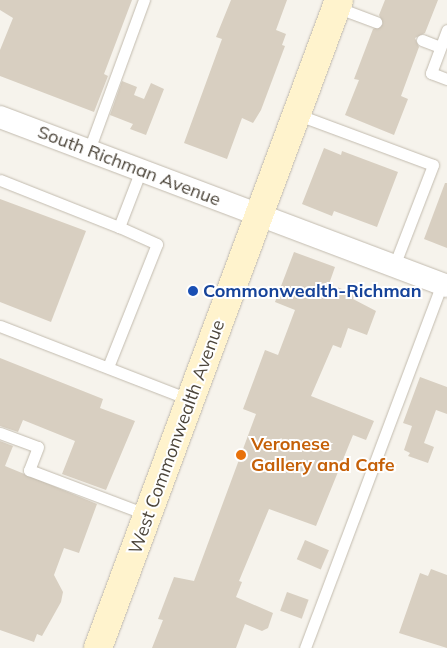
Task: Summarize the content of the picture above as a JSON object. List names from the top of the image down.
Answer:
{
  "streets": {
    "main road": ["West Commonwealth Avenue"],
    "street": ["South Richman Avenue"]
  },
  "crossings": [
    ["South Richman Avenue", "West Commonwealth Avenue"]
  ],
  "places": ["Commonwealth-Richman", "Veronese Gallery and Cafe"]
}
